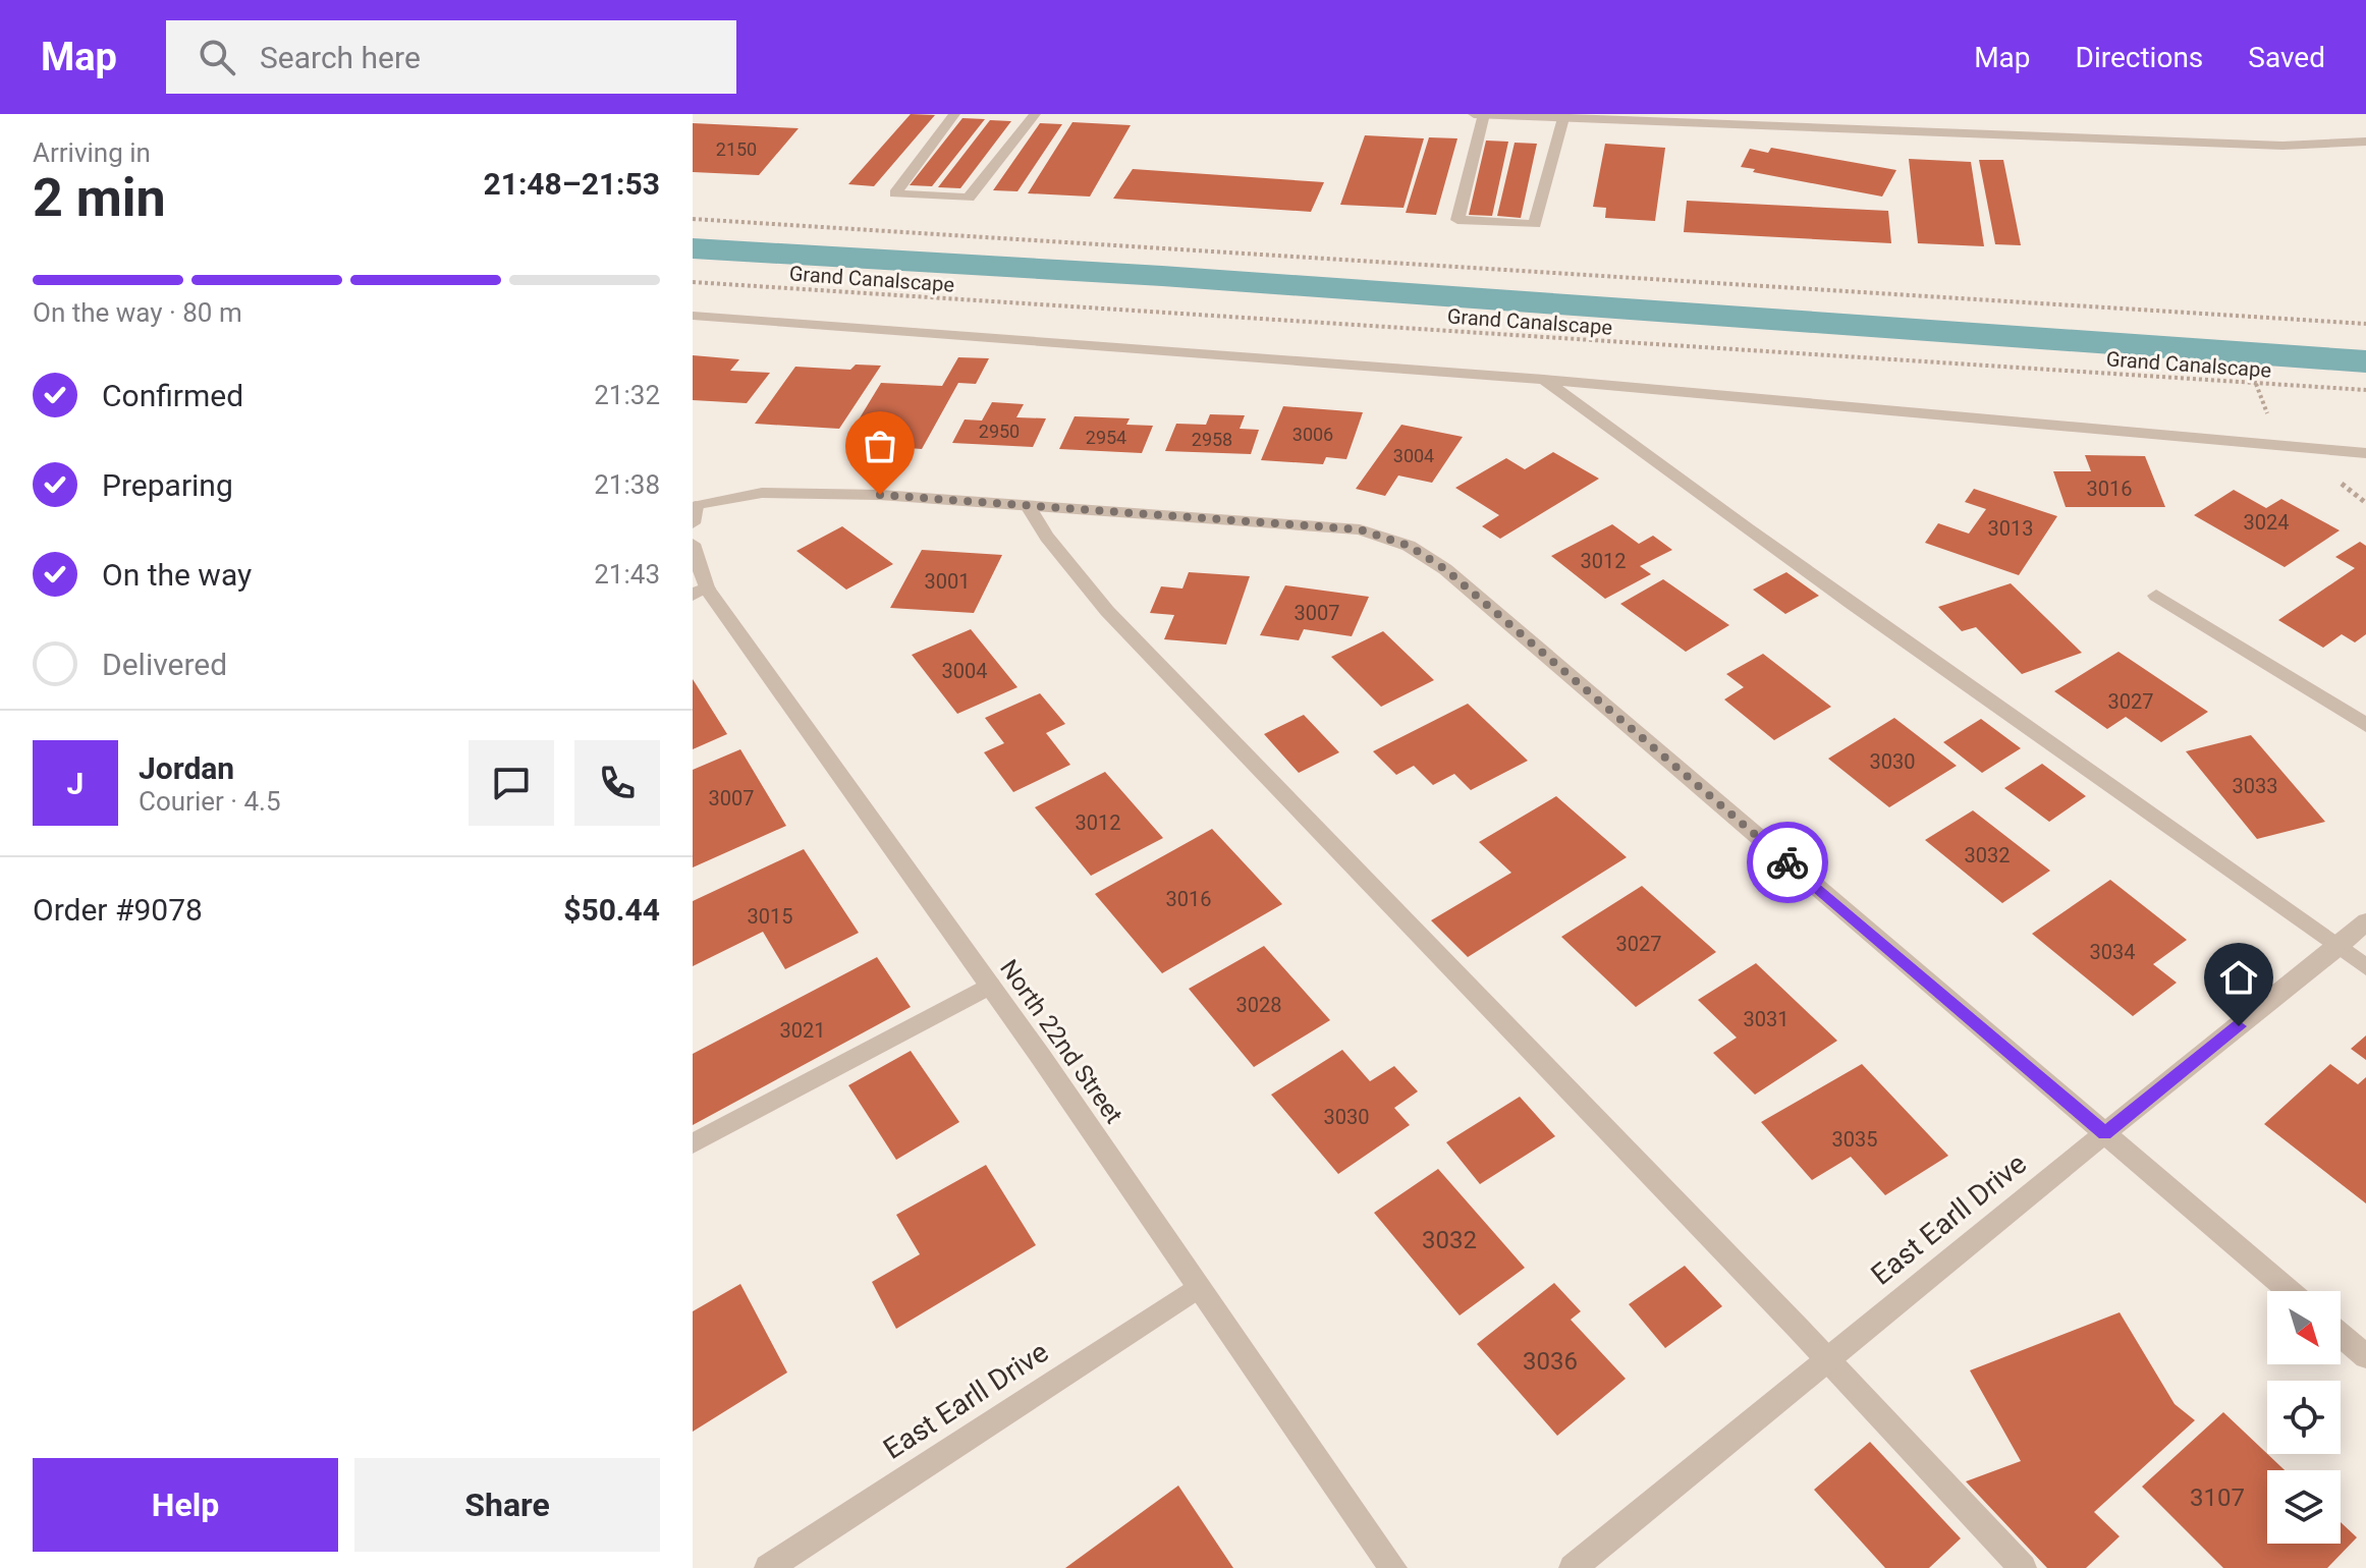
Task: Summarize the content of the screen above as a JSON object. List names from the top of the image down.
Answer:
{
  "streets": {
    "street": ["North 22nd Street", "East Earll Drive"],
    "path": ["Grand Canalscape"]
  },
  "crossings": [
    ["North 22nd Street", "East Earll Drive"]
  ],
  "house_numbers": [
    "2150",
    "2950",
    "3006",
    "2954",
    "2958",
    "3004",
    "3016",
    "3024",
    "3013",
    "3012",
    "3001",
    "3007",
    "3004",
    "3027",
    "3030",
    "3033",
    "3007",
    "3012",
    "3032",
    "3016",
    "3015",
    "3027",
    "3034",
    "3028",
    "3031",
    "3021",
    "3030",
    "3035",
    "3032",
    "3036",
    "3107"
  ],
  "north": "bottom right",
  "page": {
    "header": "Map",
    "search": "Search here",
    "nav": ["Map", "Directions", "Saved"],
    "heading": ["2 min", "Arriving in", "21:48–21:53"],
    "panel": [
      "Jordan",
      "Courier · 4.5",
      "Order #9078",
      "$50.44"
    ],
    "bar": "On the way · 80 m",
    "list": [
      ["Confirmed", "21:32"],
      ["Preparing", "21:38"],
      ["On the way", "21:43"],
      "Delivered"
    ],
    "round": "J",
    "buttons": ["Help", "Share"]
  }
}
